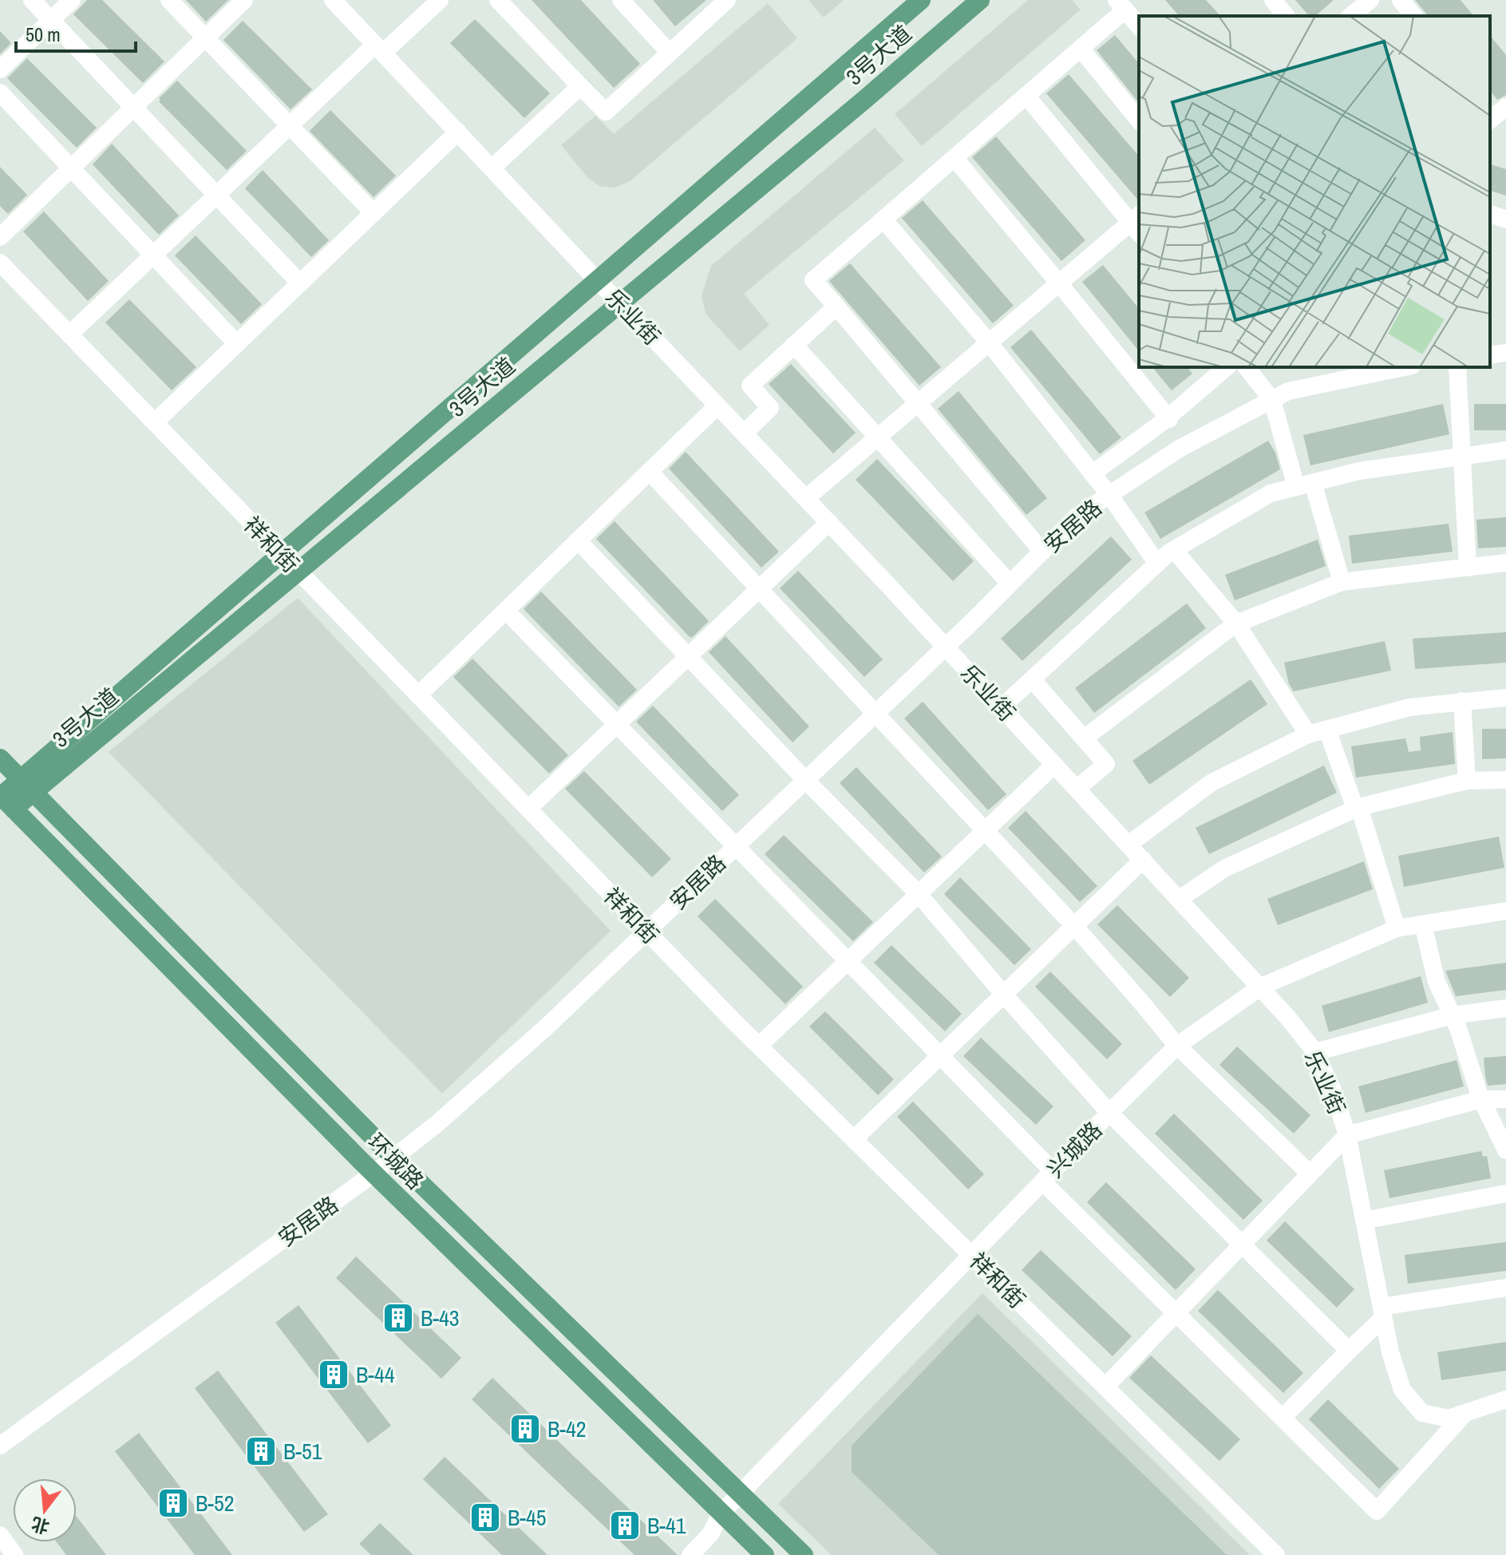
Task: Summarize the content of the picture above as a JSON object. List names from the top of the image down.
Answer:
{
  "streets": {
    "main road": ["3号大道", "环城路"],
    "street": [
      "乐业街",
      "安居路",
      "祥和街",
      "兴城路"
    ]
  },
  "crossings": [
    ["3号大道", "乐业街"],
    ["3号大道", "祥和街"],
    ["3号大道", "环城路"],
    ["乐业街", "安居路"],
    ["乐业街", "兴城路"],
    ["安居路", "祥和街"],
    ["安居路", "环城路"],
    ["祥和街", "兴城路"],
    ["兴城路", "环城路"]
  ],
  "places": {
    "building": [
      "B-43",
      "B-44",
      "B-42",
      "B-51",
      "B-52",
      "B-45",
      "B-41"
    ]
  },
  "scale_bar": "50 m",
  "north": "bottom"
}
